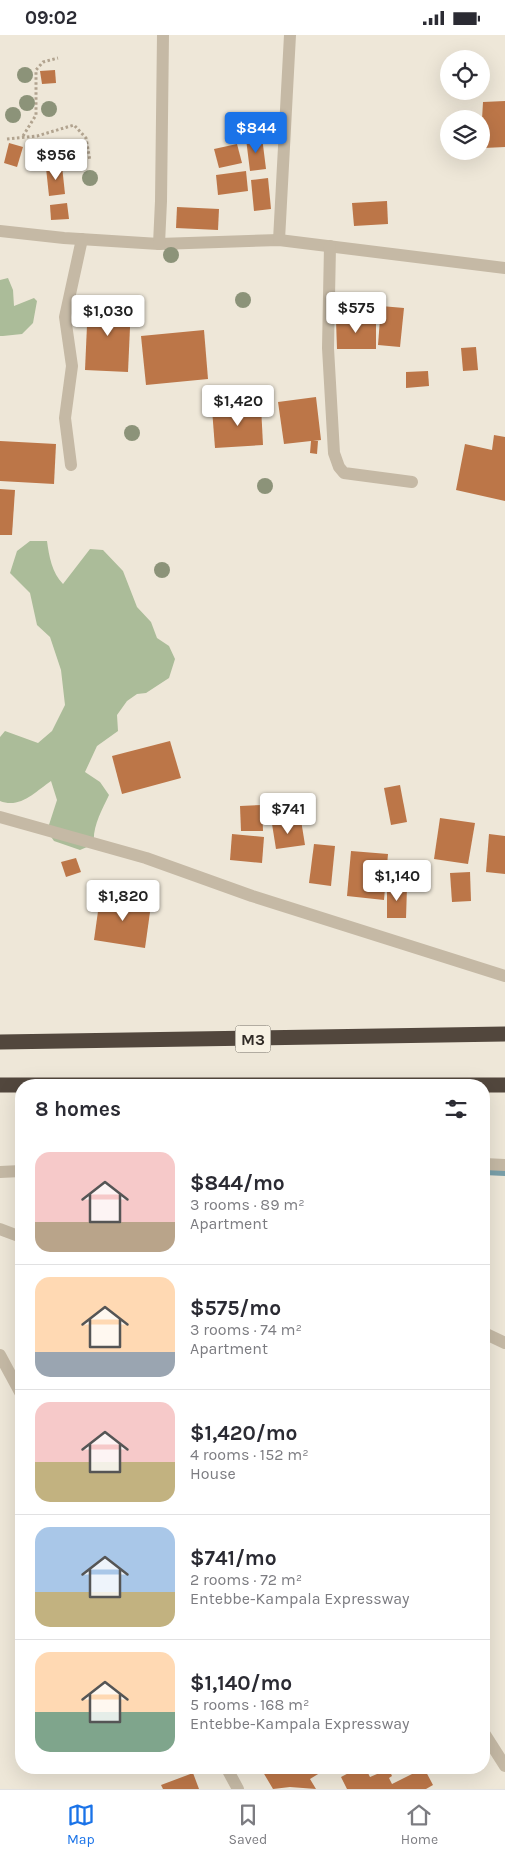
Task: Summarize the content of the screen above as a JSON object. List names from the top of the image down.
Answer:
{
  "streets": {
    "highway": ["M3"]
  },
  "page": {
    "status": "09:02",
    "price": [
      "$844",
      "$956",
      "$575",
      "$1,030",
      "$1,420",
      "$741",
      "$1,140",
      "$1,820"
    ],
    "heading": "8 homes",
    "list": [
      {
        "name": "$844/mo",
        "note": "3 rooms · 89 m² · Apartment"
      },
      {
        "name": "$575/mo",
        "note": "3 rooms · 74 m² · Apartment"
      },
      {
        "name": "$1,420/mo",
        "note": "4 rooms · 152 m² · House"
      },
      {
        "name": "$741/mo",
        "note": "2 rooms · 72 m² · Entebbe-Kampala Expressway"
      },
      {
        "name": "$1,140/mo",
        "note": "5 rooms · 168 m² · Entebbe-Kampala Expressway"
      }
    ],
    "tabs": ["Map", "Saved", "Home"]
  }
}
